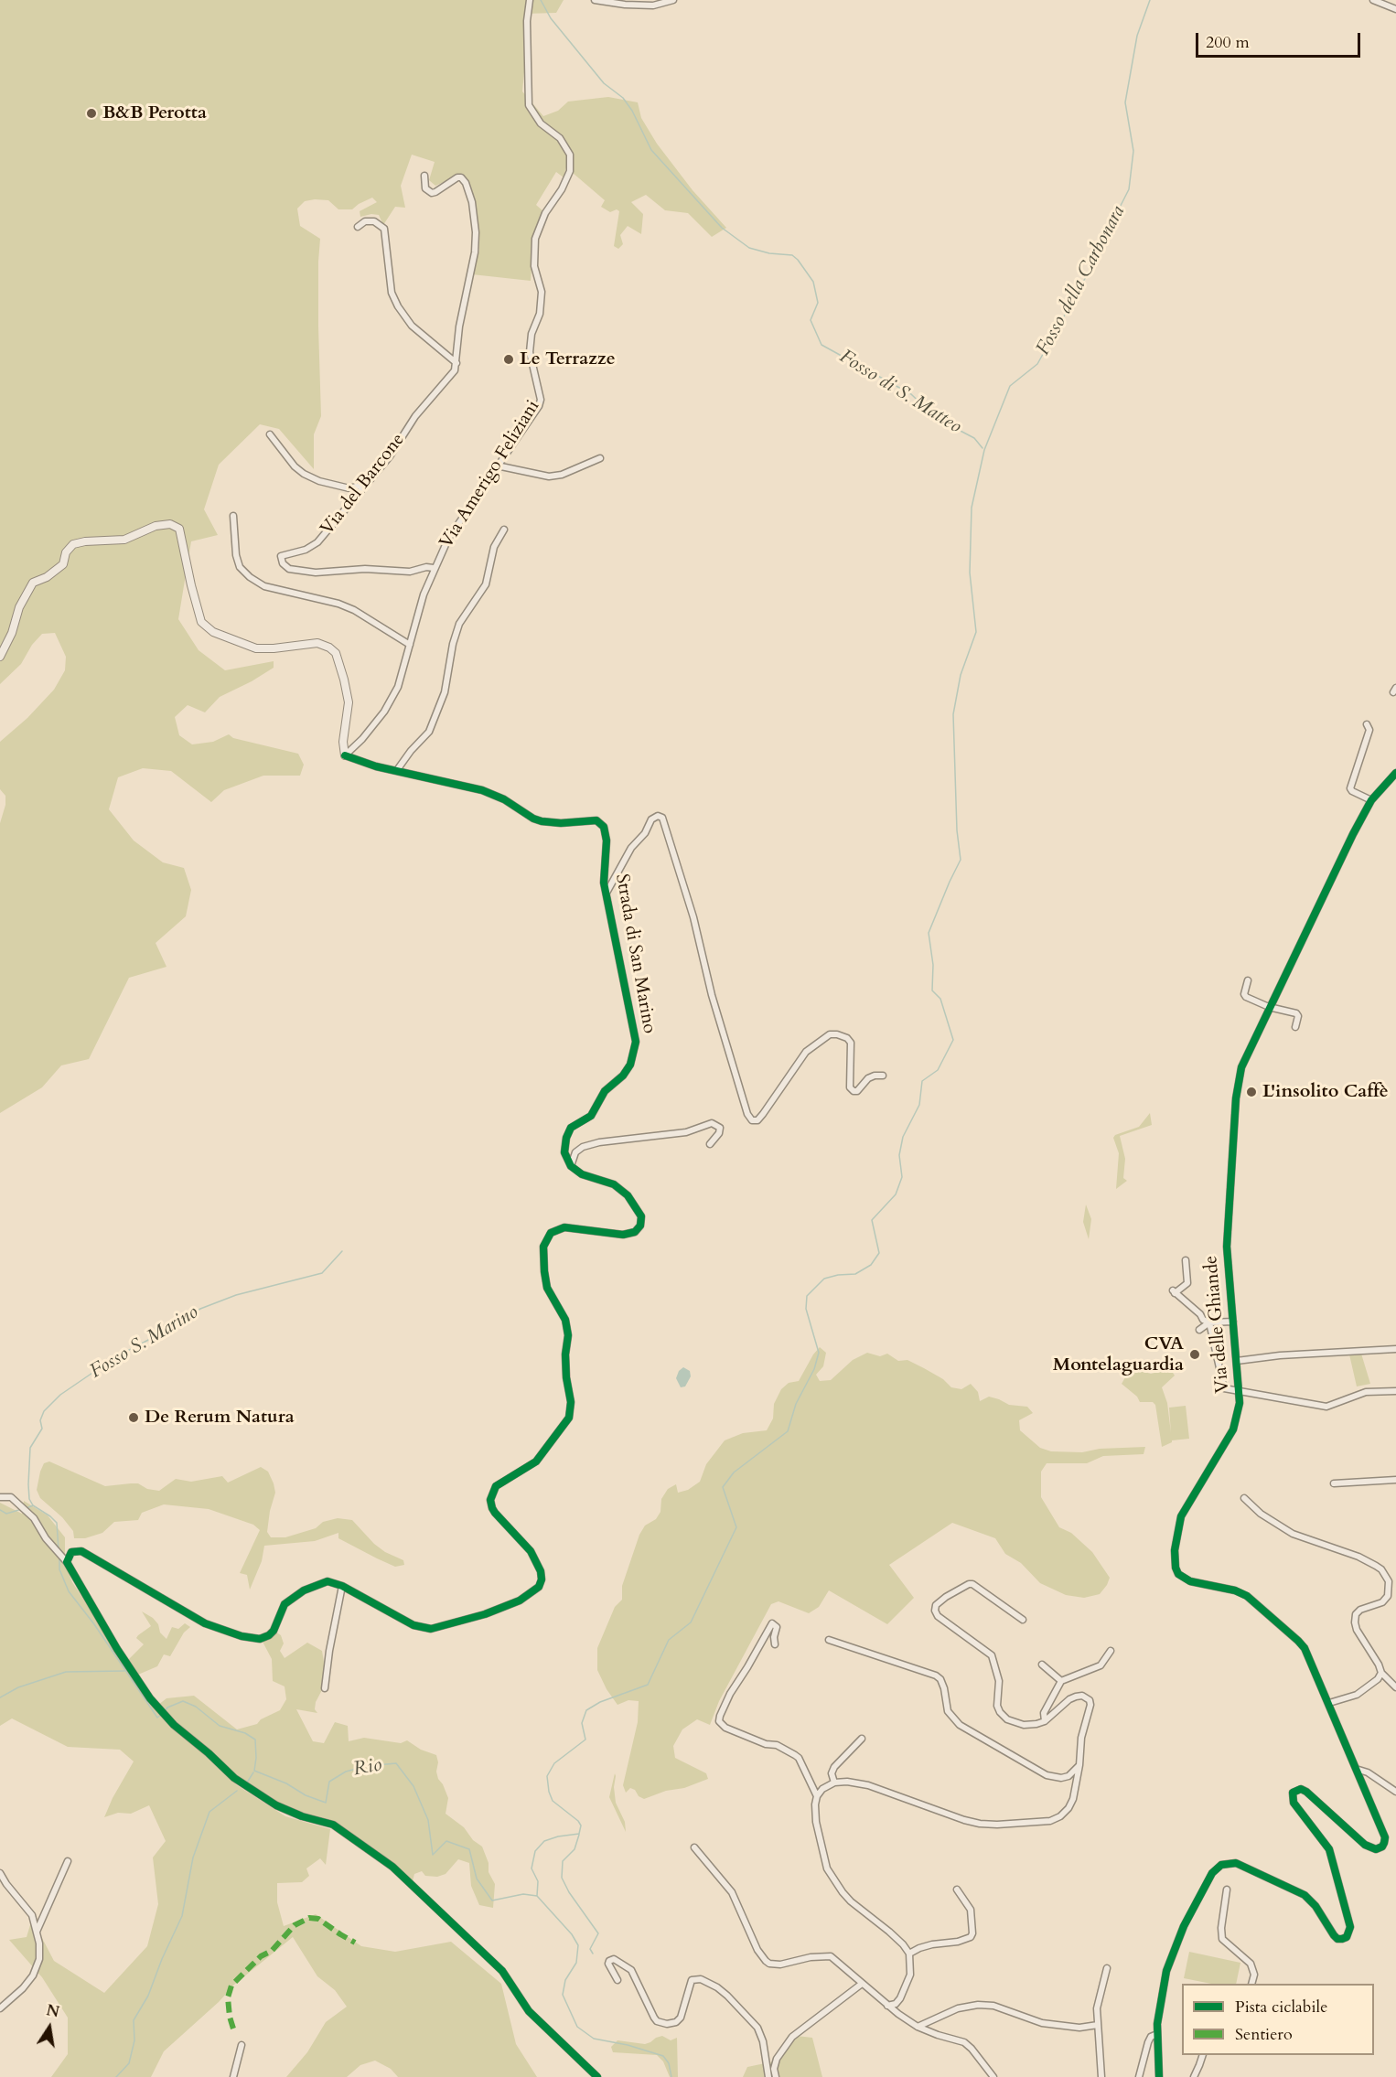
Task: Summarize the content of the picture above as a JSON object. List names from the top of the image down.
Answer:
{
  "streets": {
    "street": [
      "Via Amerigo Feliziani",
      "Via del Barcone",
      "Strada di San Marino",
      "Via delle Ghiande"
    ]
  },
  "crossings": [
    ["Via Amerigo Feliziani", "Via del Barcone"],
    ["Via Amerigo Feliziani", "Strada di San Marino"]
  ],
  "water": [
    "Fosso della Carbonara",
    "Fosso di S. Matteo",
    "Fosso S. Marino",
    "Rio"
  ],
  "places": [
    "B&B Perotta",
    "Le Terrazze",
    "L'insolito Caffè",
    "CVA Montelaguardia",
    "De Rerum Natura"
  ],
  "legend": ["Pista ciclabile", "Sentiero"],
  "scale_bar": "200 m",
  "north": "top"
}
